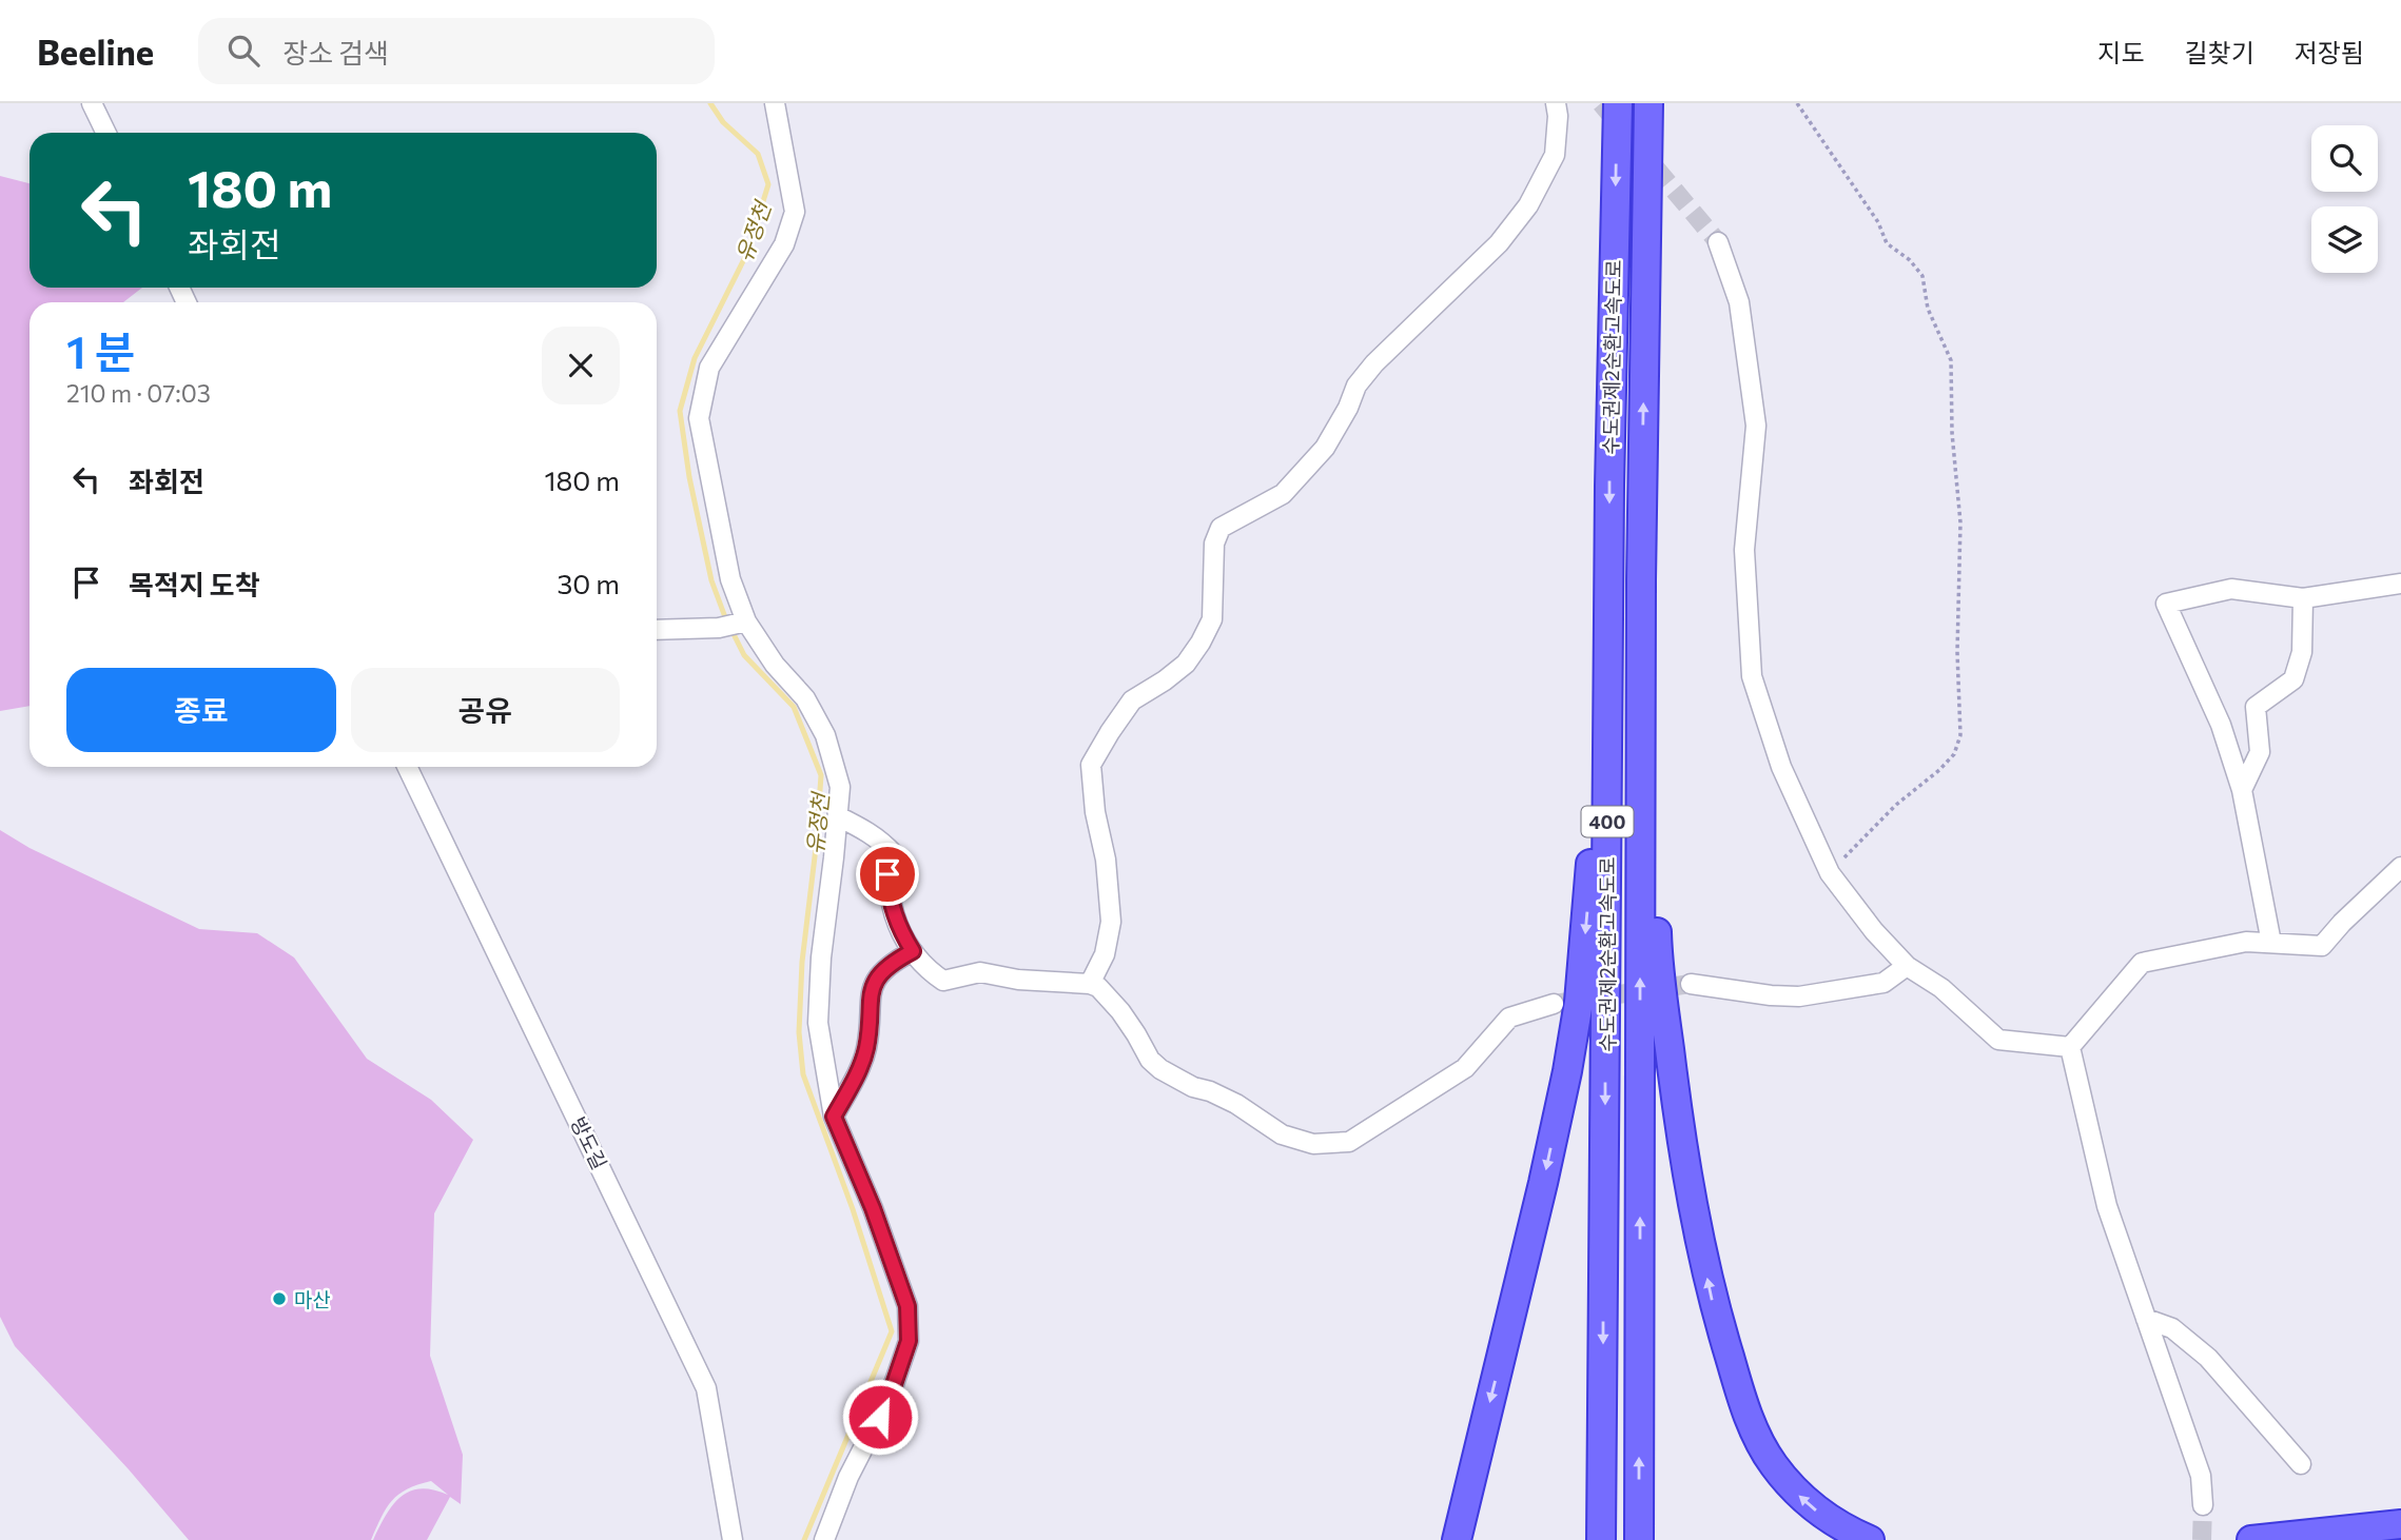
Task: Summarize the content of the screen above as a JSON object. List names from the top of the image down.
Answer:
{
  "streets": {
    "highway": ["수도권제2순환고속도로", "400"],
    "street": ["방도길"]
  },
  "water": ["유정천"],
  "places": ["마산"],
  "page": {
    "header": "Beeline",
    "search": "장소 검색",
    "nav": ["지도", "길찾기", "저장됨"],
    "turn": ["180 m", "좌회전"],
    "heading": ["1 분", "210 m · 07:03"],
    "list": [
      {
        "name": "좌회전",
        "value": "180 m"
      },
      {
        "name": "목적지 도착",
        "value": "30 m"
      }
    ],
    "buttons": ["종료", "공유"]
  }
}
